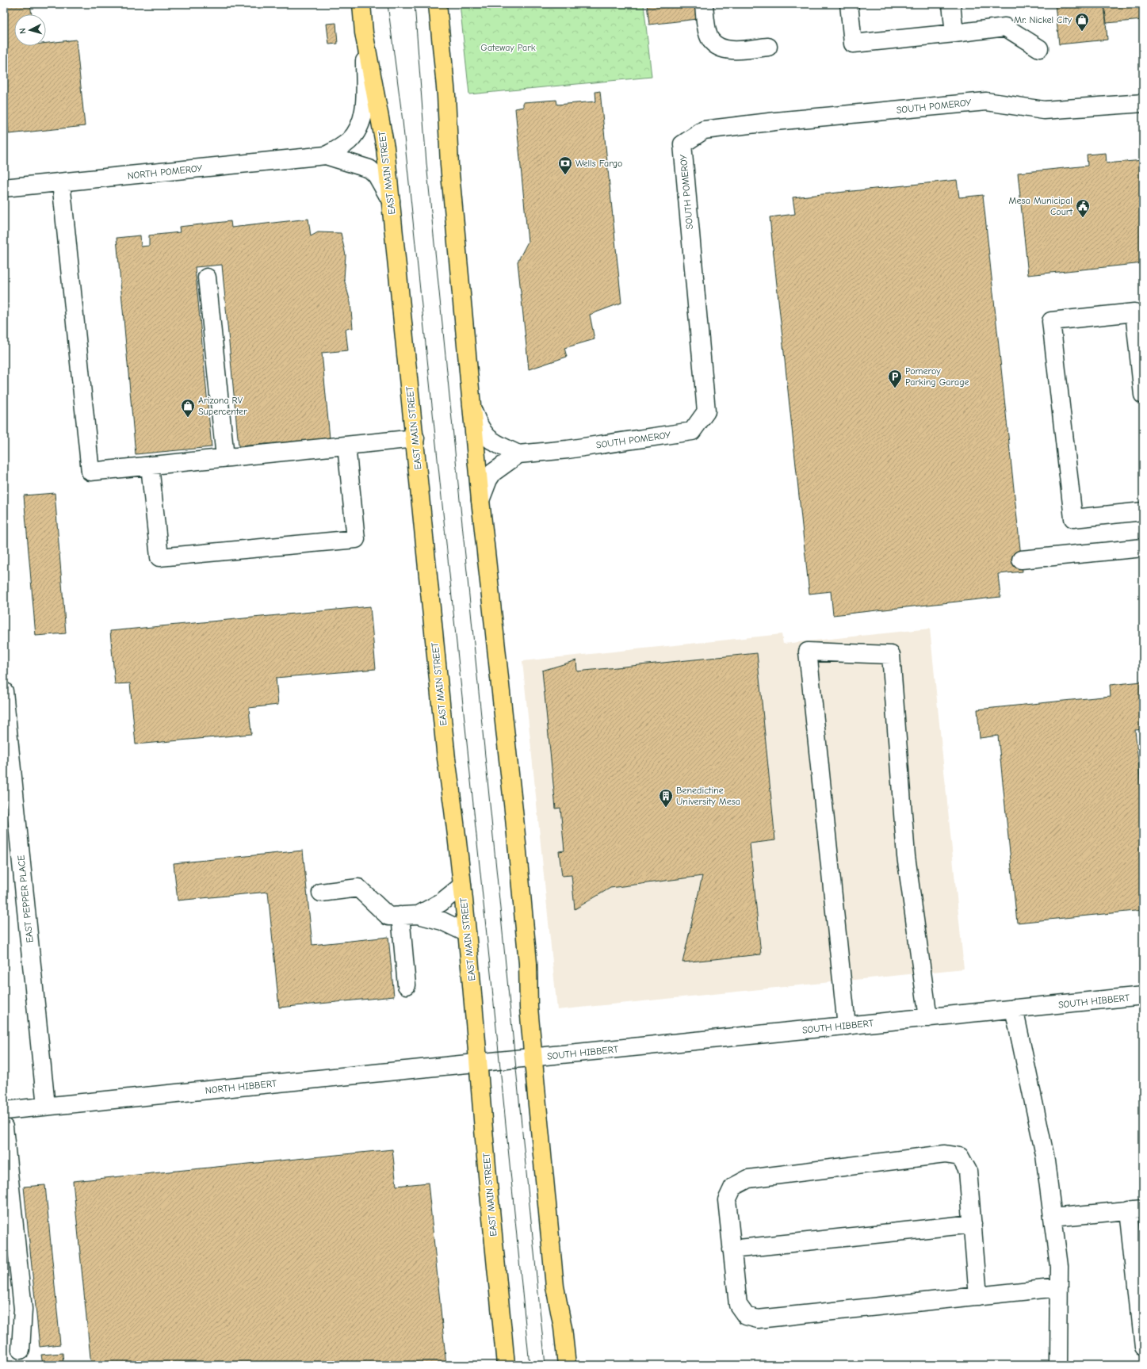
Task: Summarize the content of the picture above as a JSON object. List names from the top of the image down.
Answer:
{
  "streets": {
    "main road": ["EAST MAIN STREET"],
    "street": [
      "SOUTH POMEROY",
      "NORTH POMEROY",
      "EAST PEPPER PLACE",
      "SOUTH HIBBERT",
      "NORTH HIBBERT"
    ]
  },
  "crossings": [
    ["NORTH POMEROY", "EAST MAIN STREET"],
    ["EAST MAIN STREET", "SOUTH HIBBERT"],
    ["EAST MAIN STREET", "NORTH HIBBERT"],
    ["EAST PEPPER PLACE", "NORTH HIBBERT"],
    ["SOUTH HIBBERT", "NORTH HIBBERT"]
  ],
  "parks": ["Gateway Park"],
  "places": {
    "shop": ["Mr. Nickel City", "Arizona RV Supercenter"],
    "bank": ["Wells Fargo"],
    "public building": ["Mesa Municipal Court"],
    "parking": ["Pomeroy Parking Garage"],
    "building": ["Benedictine University Mesa"]
  },
  "north": "left"
}
